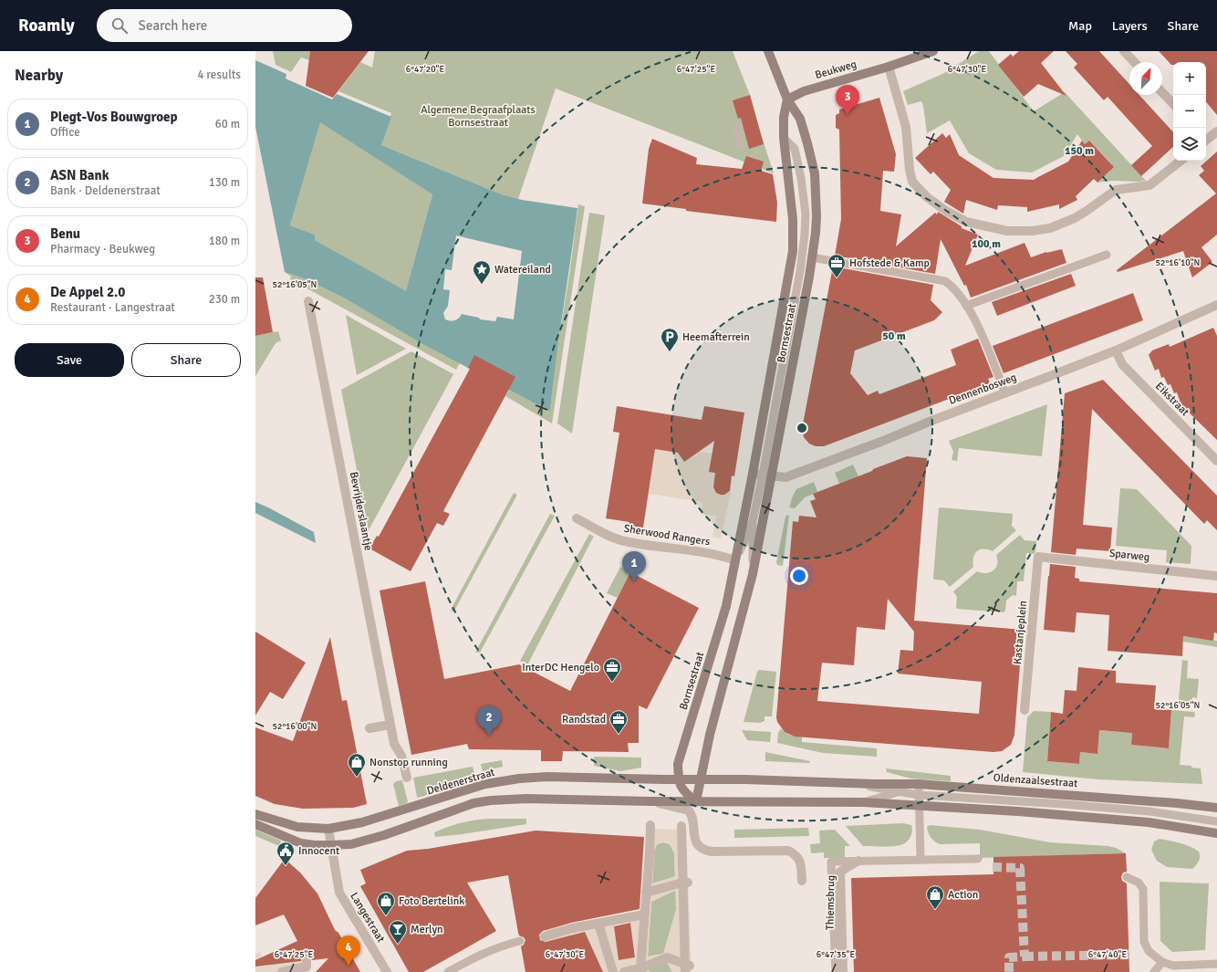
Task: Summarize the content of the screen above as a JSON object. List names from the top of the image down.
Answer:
{
  "streets": {
    "main road": [
      "Beukweg",
      "Bornsestraat",
      "Oldenzaalsestraat",
      "Deldenerstraat"
    ],
    "street": [
      "Dennenbosweg",
      "Eikstraat",
      "Bevrijderslaantje",
      "Sherwood Rangers",
      "Sparweg",
      "Kastanjeplein",
      "Thiemsbrug",
      "Langestraat"
    ]
  },
  "crossings": [
    ["Beukweg", "Bornsestraat"],
    ["Bornsestraat", "Dennenbosweg"],
    ["Bornsestraat", "Sherwood Rangers"],
    ["Bornsestraat", "Oldenzaalsestraat"],
    ["Bornsestraat", "Deldenerstraat"],
    ["Dennenbosweg", "Eikstraat"],
    ["Sparweg", "Kastanjeplein"],
    ["Oldenzaalsestraat", "Deldenerstraat"],
    ["Deldenerstraat", "Langestraat"]
  ],
  "parks": ["Algemene Begraafplaats Bornsestraat"],
  "places": {
    "office": ["Hofstede & Kamp", "InterDC Hengelo", "Randstad"],
    "place": ["Watereiland"],
    "parking": ["Heemafterrein"],
    "shop": ["Nonstop running", "Action", "Foto Bertelink"],
    "public building": ["Innocent"],
    "bar": ["Merlyn"]
  },
  "north": "top right",
  "page": {
    "header": "Roamly",
    "search": "Search here",
    "nav": ["Map", "Layers", "Share"],
    "heading": ["Nearby", "4 results"],
    "map_buttons": ["+", "−"],
    "pins": [
      "3",
      "1",
      "2",
      "4"
    ],
    "list": [
      {
        "mark": "1",
        "name": "Plegt-Vos Bouwgroep",
        "note": "Office",
        "value": "60 m"
      },
      {
        "mark": "2",
        "name": "ASN Bank",
        "note": "Bank · Deldenerstraat",
        "value": "130 m"
      },
      {
        "mark": "3",
        "name": "Benu",
        "note": "Pharmacy · Beukweg",
        "value": "180 m"
      },
      {
        "mark": "4",
        "name": "De Appel 2.0",
        "note": "Restaurant · Langestraat",
        "value": "230 m"
      }
    ],
    "buttons": ["Save", "Share"]
  },
  "coordinates": [
    "6°47'20\"E",
    "6°47'25\"E",
    "6°47'30\"E",
    "52°16'10\"N",
    "52°16'05\"N",
    "52°16'00\"N",
    "6°47'35\"E",
    "6°47'40\"E"
  ],
  "rings": ["150 m", "100 m", "50 m"]
}
